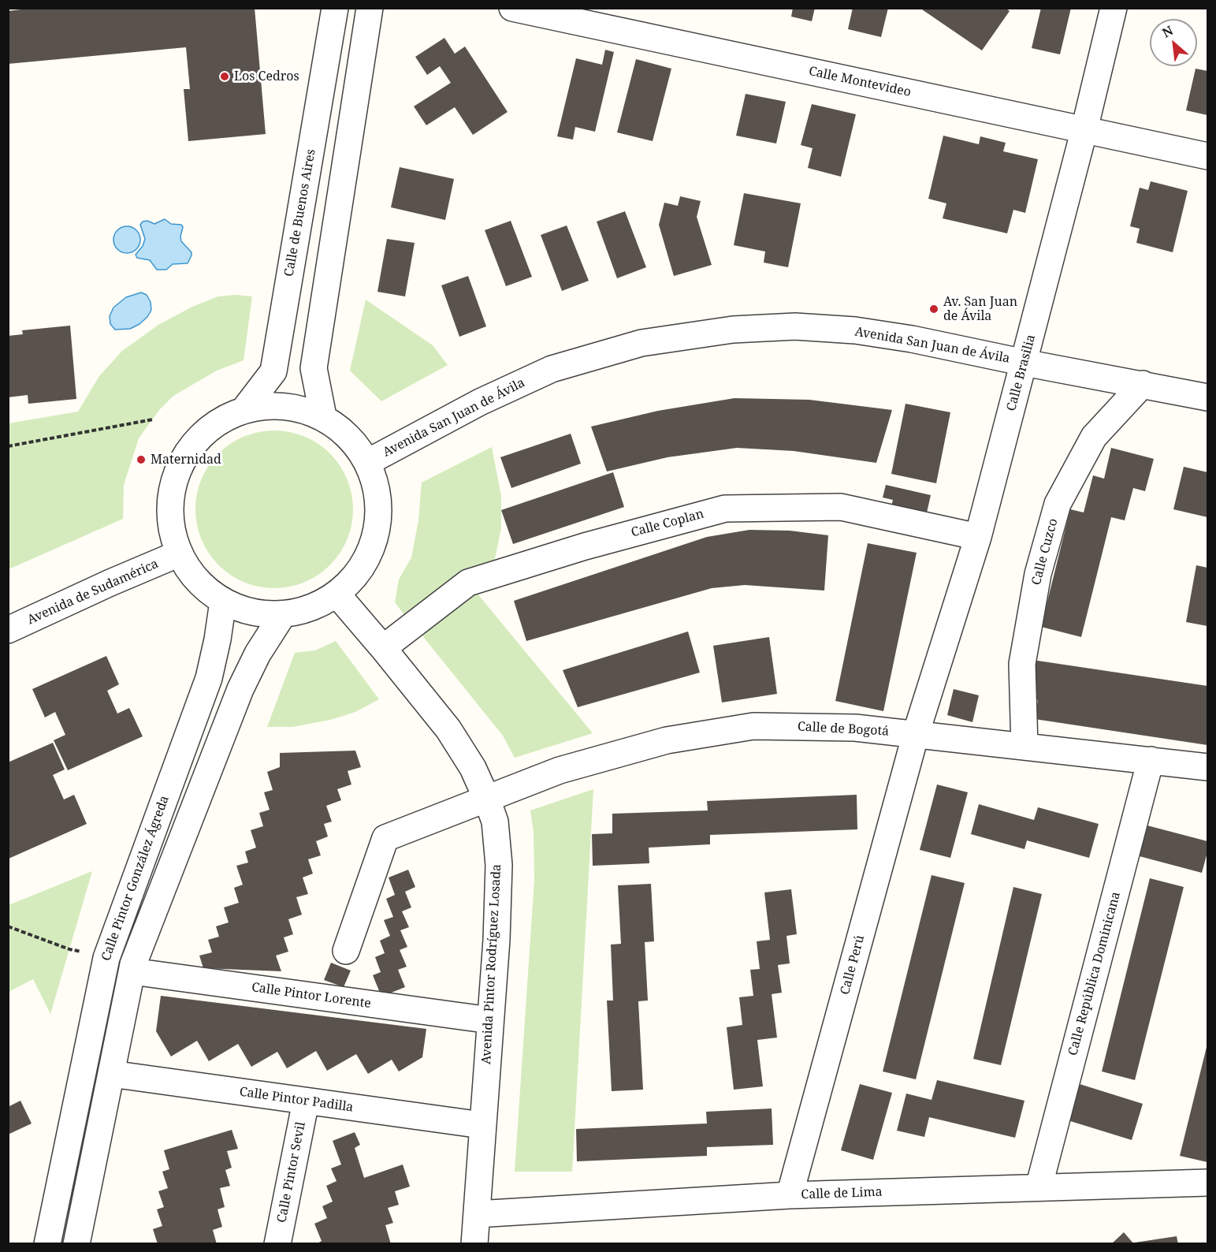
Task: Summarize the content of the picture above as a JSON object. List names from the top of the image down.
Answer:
{
  "streets": {
    "street": [
      "Calle Montevideo",
      "Calle de Buenos Aires",
      "Avenida San Juan de Ávila",
      "Calle Brasilia",
      "Calle Coplan",
      "Calle Cuzco",
      "Avenida de Sudamérica",
      "Calle de Bogotá",
      "Calle Pintor González Ágreda",
      "Avenida Pintor Rodríguez Losada",
      "Calle Perú",
      "Calle República Dominicana",
      "Calle Pintor Lorente",
      "Calle Pintor Padilla",
      "Calle Pintor Sevil",
      "Calle de Lima"
    ]
  },
  "crossings": [
    ["Calle Montevideo", "Calle Brasilia"],
    ["Avenida San Juan de Ávila", "Calle Brasilia"],
    ["Avenida San Juan de Ávila", "Calle Cuzco"],
    ["Calle Brasilia", "Calle Coplan"],
    ["Calle Brasilia", "Calle de Bogotá"],
    ["Calle Brasilia", "Calle Perú"],
    ["Calle Coplan", "Avenida Pintor Rodríguez Losada"],
    ["Calle Cuzco", "Calle de Bogotá"],
    ["Calle de Bogotá", "Avenida Pintor Rodríguez Losada"],
    ["Calle de Bogotá", "Calle Perú"],
    ["Calle de Bogotá", "Calle República Dominicana"],
    ["Avenida Pintor Rodríguez Losada", "Calle Pintor Lorente"],
    ["Avenida Pintor Rodríguez Losada", "Calle Pintor Padilla"],
    ["Avenida Pintor Rodríguez Losada", "Calle de Lima"],
    ["Calle Perú", "Calle de Lima"],
    ["Calle República Dominicana", "Calle de Lima"],
    ["Calle Pintor Padilla", "Calle Pintor Sevil"]
  ],
  "places": ["Los Cedros", "Av. San Juan de Ávila", "Maternidad"],
  "north": "top left"
}
